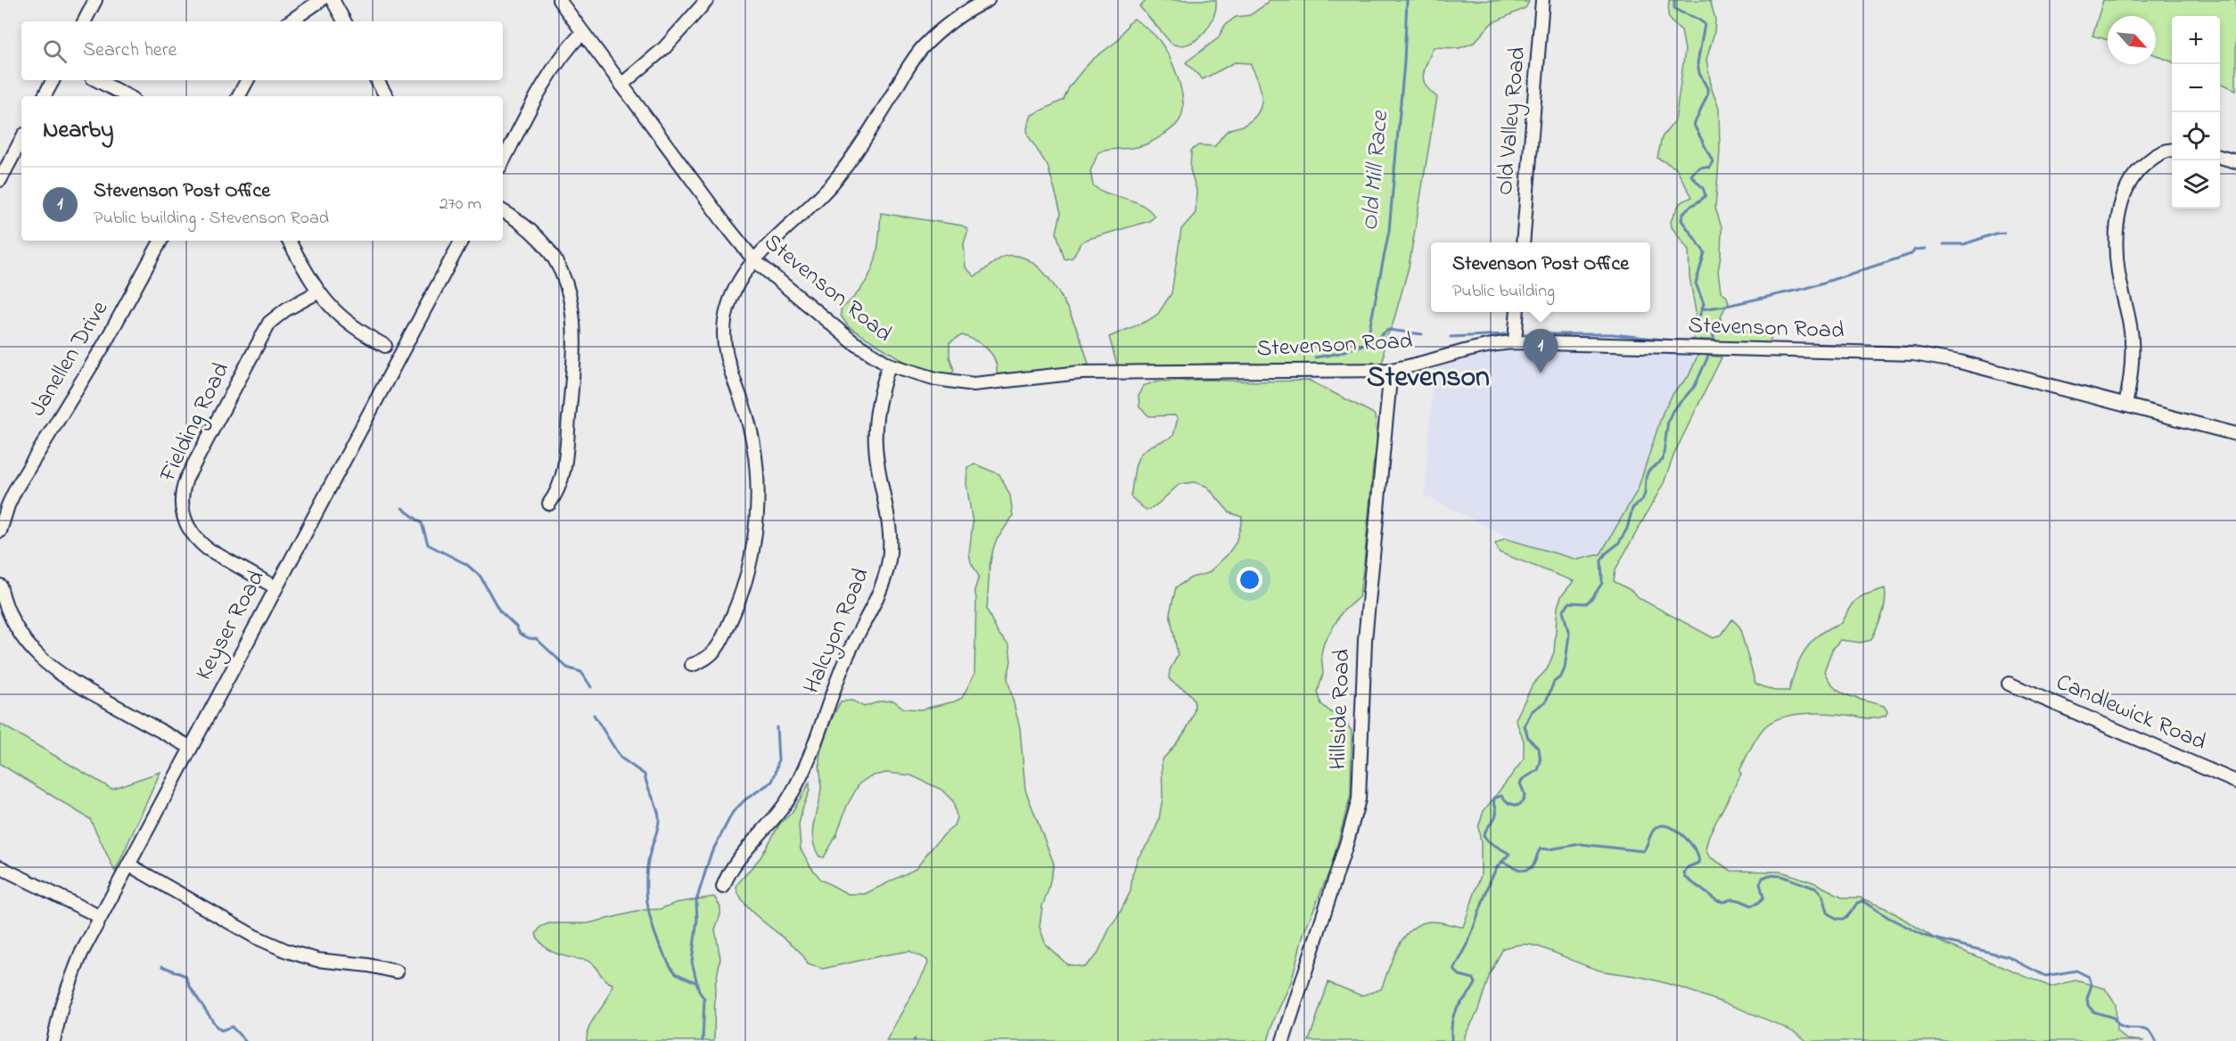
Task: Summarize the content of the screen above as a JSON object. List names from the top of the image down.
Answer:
{
  "streets": {
    "street": [
      "Old Valley Road",
      "Stevenson Road",
      "Janellen Drive",
      "Fielding Road",
      "Keyser Road",
      "Halcyon Road",
      "Hillside Road",
      "Candlewick Road"
    ]
  },
  "crossings": [
    ["Stevenson Road", "Halcyon Road"],
    ["Stevenson Road", "Hillside Road"],
    ["Fielding Road", "Keyser Road"]
  ],
  "districts": ["Stevenson"],
  "water": ["Old Mill Race"],
  "north": "bottom right",
  "page": {
    "map_buttons": ["+", "−"],
    "search": "Search here",
    "heading": "Nearby",
    "list": [
      {
        "mark": "1",
        "name": "Stevenson Post Office",
        "note": "Public building · Stevenson Road",
        "value": "270 m"
      }
    ],
    "popup": ["Stevenson Post Office", "Public building"],
    "pins": "1"
  }
}
